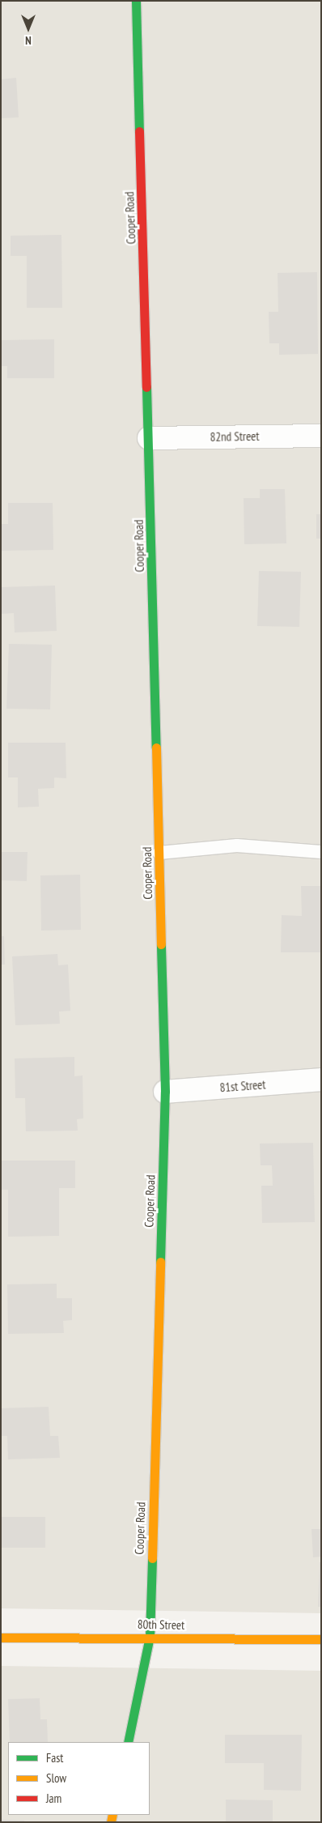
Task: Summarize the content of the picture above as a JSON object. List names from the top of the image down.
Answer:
{
  "streets": {
    "street": [
      "Cooper Road",
      "82nd Street",
      "81st Street",
      "80th Street"
    ]
  },
  "crossings": [
    ["Cooper Road", "82nd Street"],
    ["Cooper Road", "81st Street"],
    ["Cooper Road", "80th Street"]
  ],
  "legend": ["Fast", "Slow", "Jam"],
  "north": "bottom"
}
